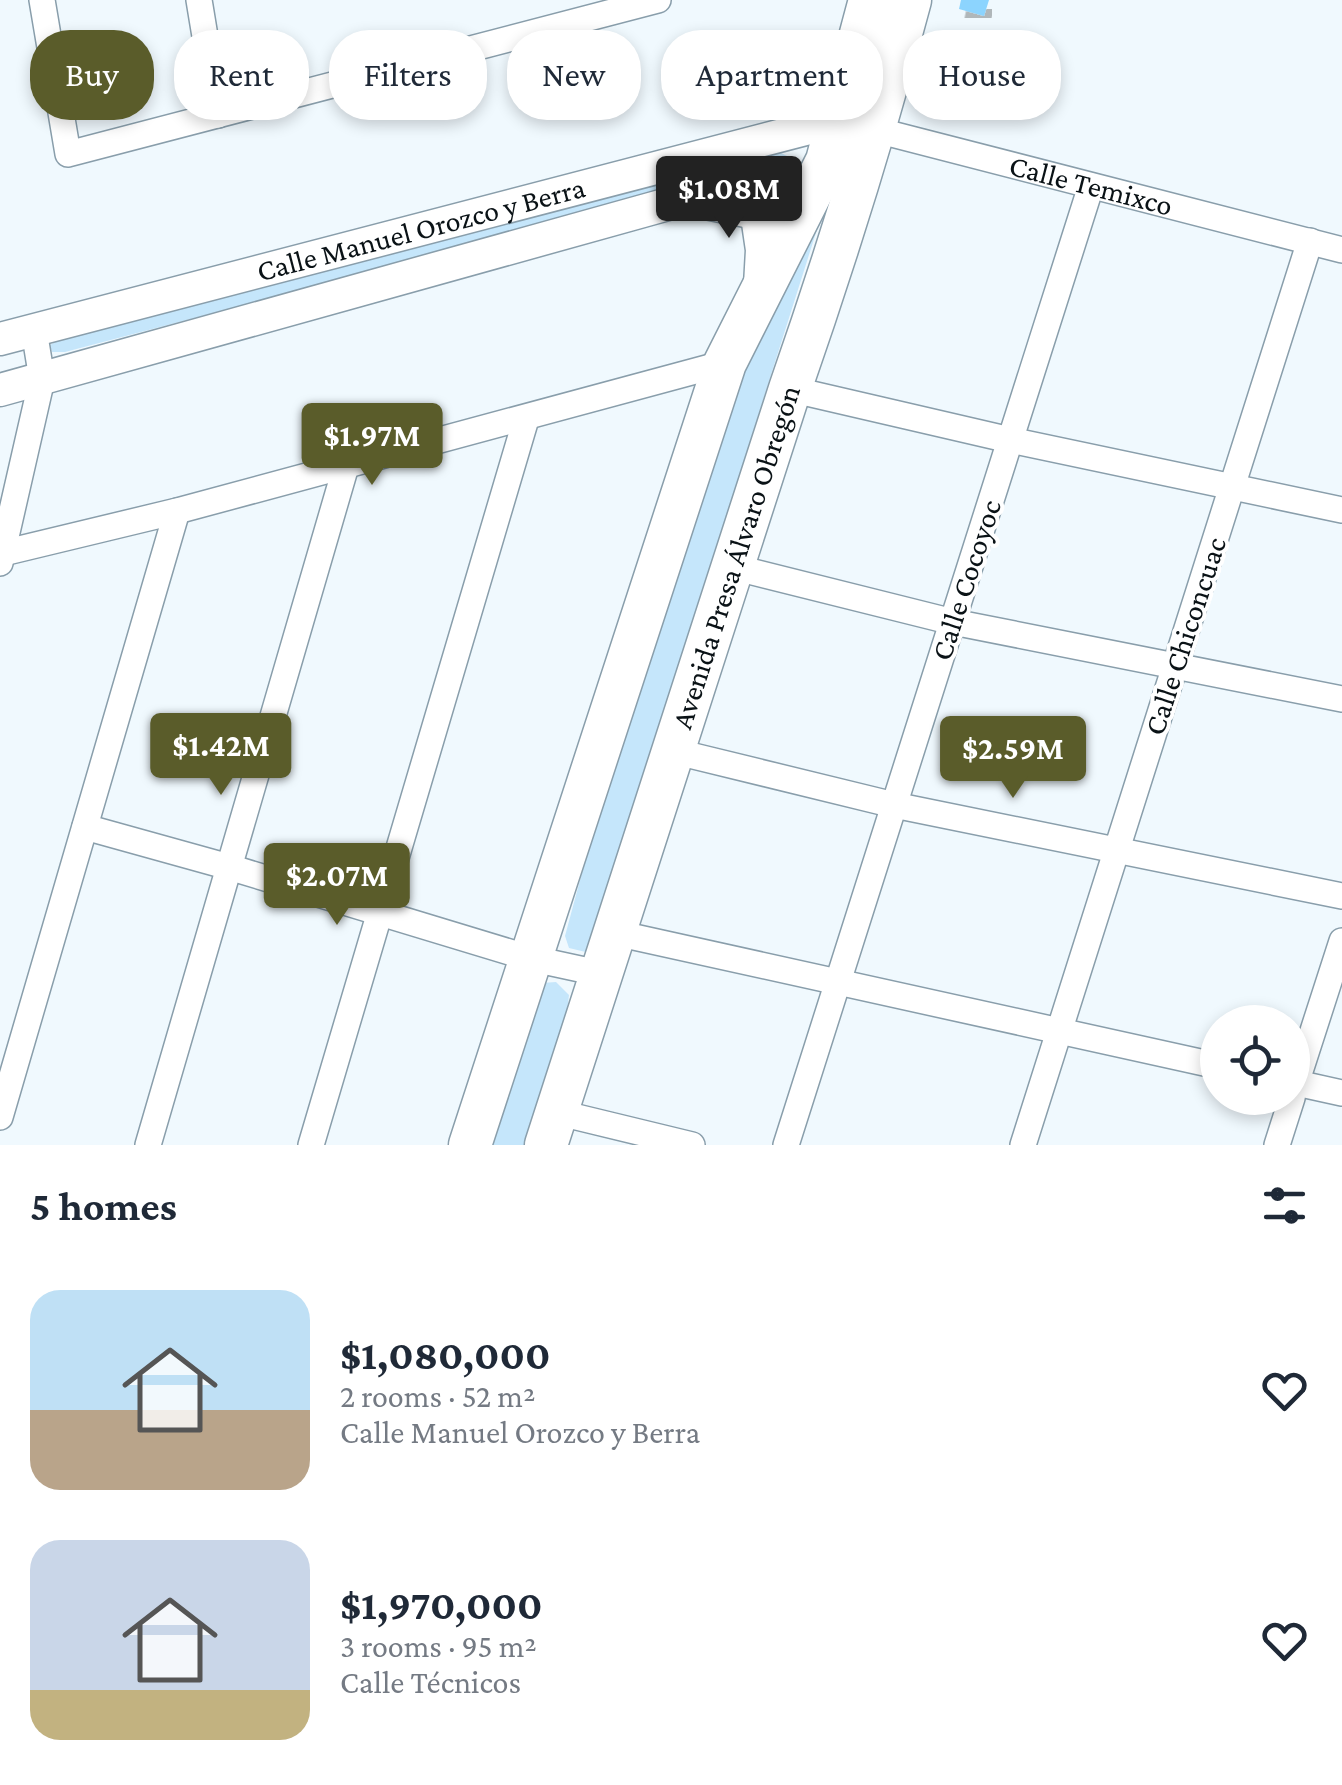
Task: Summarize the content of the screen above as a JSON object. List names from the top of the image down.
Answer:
{
  "streets": {
    "main road": ["Avenida Presa Álvaro Obregón"],
    "street": [
      "Calle Temixco",
      "Calle Manuel Orozco y Berra",
      "Calle Cocoyoc",
      "Calle Chiconcuac"
    ]
  },
  "crossings": [
    ["Calle Temixco", "Calle Manuel Orozco y Berra"],
    ["Calle Temixco", "Avenida Presa Álvaro Obregón"],
    ["Calle Temixco", "Calle Cocoyoc"],
    ["Calle Temixco", "Calle Chiconcuac"],
    ["Calle Manuel Orozco y Berra", "Avenida Presa Álvaro Obregón"]
  ],
  "page": {
    "chip": [
      "Buy",
      "Rent",
      "Filters",
      "New",
      "Apartment",
      "House"
    ],
    "price": [
      "$1.08M",
      "$1.97M",
      "$1.42M",
      "$2.59M",
      "$2.07M"
    ],
    "heading": "5 homes",
    "list": [
      {
        "name": "$1,080,000",
        "note": "2 rooms · 52 m² · Calle Manuel Orozco y Berra"
      },
      {
        "name": "$1,970,000",
        "note": "3 rooms · 95 m² · Calle Técnicos"
      }
    ]
  }
}
